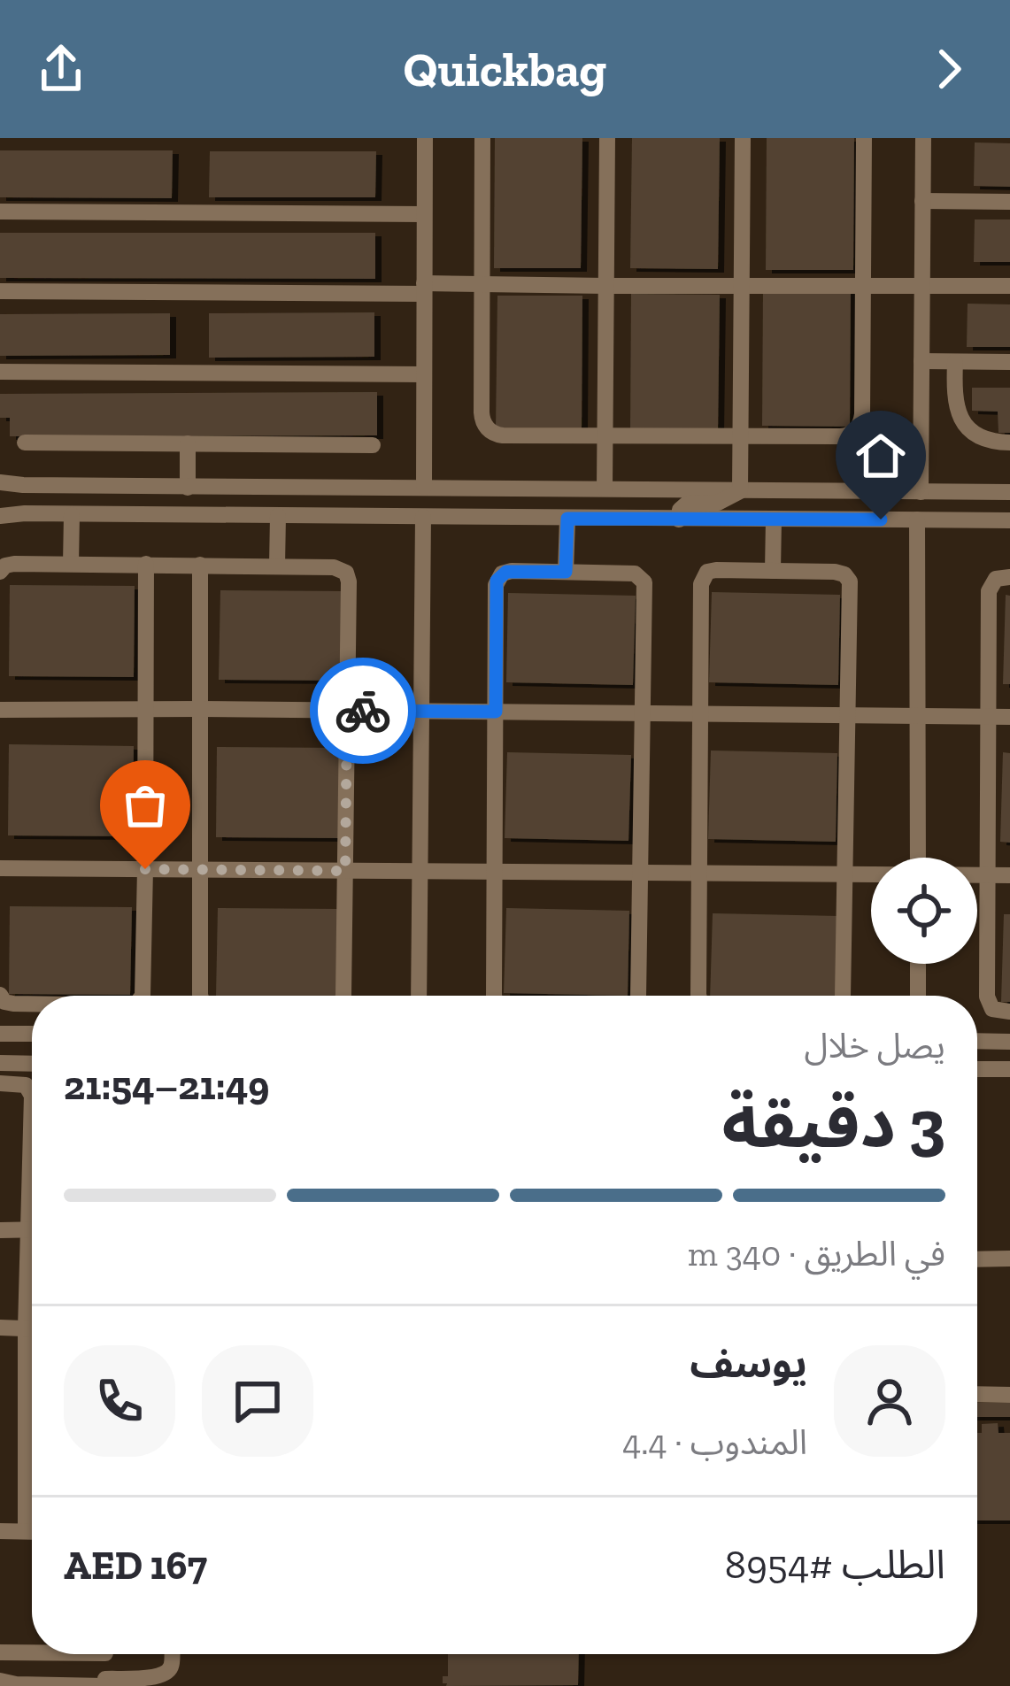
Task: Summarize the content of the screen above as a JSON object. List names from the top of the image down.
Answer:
{
  "page": {
    "header": "Quickbag",
    "heading": ["3 دقيقة", "يصل خلال", "21:49–21:54"],
    "panel": [
      "يوسف",
      "المندوب · 4.4",
      "الطلب #8954",
      "AED 167"
    ],
    "bar": "في الطريق · 340 m"
  }
}
